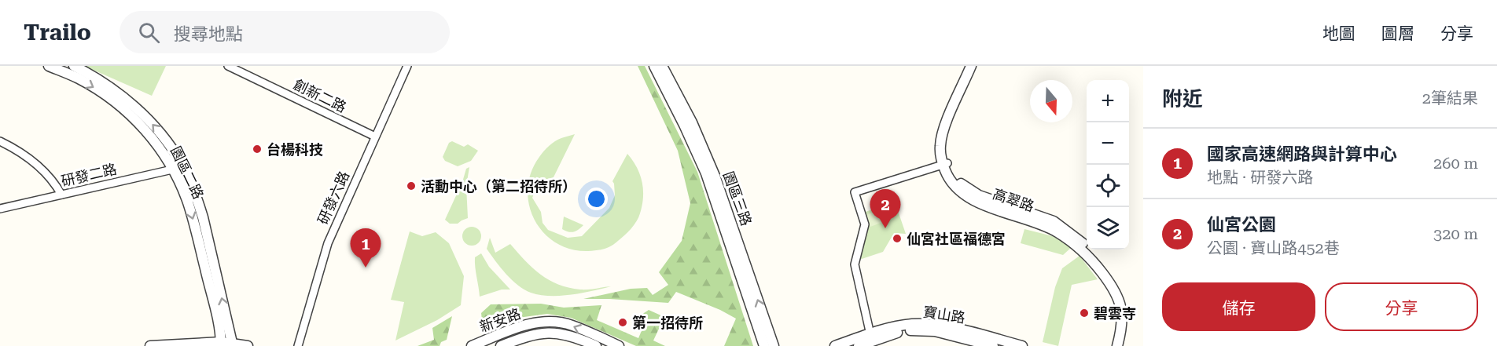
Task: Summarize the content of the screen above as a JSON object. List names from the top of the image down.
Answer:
{
  "streets": {
    "street": [
      "創新二路",
      "園區二路",
      "研發二路",
      "研發六路",
      "園區三路",
      "高翠路",
      "寶山路",
      "新安路"
    ]
  },
  "crossings": [
    ["創新二路", "研發六路"],
    ["園區二路", "研發二路"]
  ],
  "places": [
    "台楊科技",
    "活動中心（第二招待所）",
    "仙宮社區福德宮",
    "碧雲寺",
    "第一招待所"
  ],
  "north": "bottom",
  "page": {
    "header": "Trailo",
    "search": "搜尋地點",
    "nav": ["地圖", "圖層", "分享"],
    "heading": ["附近", "2筆結果"],
    "map_buttons": ["+", "−"],
    "list": [
      {
        "mark": "1",
        "name": "國家高速網路與計算中心",
        "note": "地點 · 研發六路",
        "value": "260 m"
      },
      {
        "mark": "2",
        "name": "仙宮公園",
        "note": "公園 · 寶山路452巷",
        "value": "320 m"
      }
    ],
    "pins": ["2", "1"],
    "buttons": ["儲存", "分享"]
  }
}
